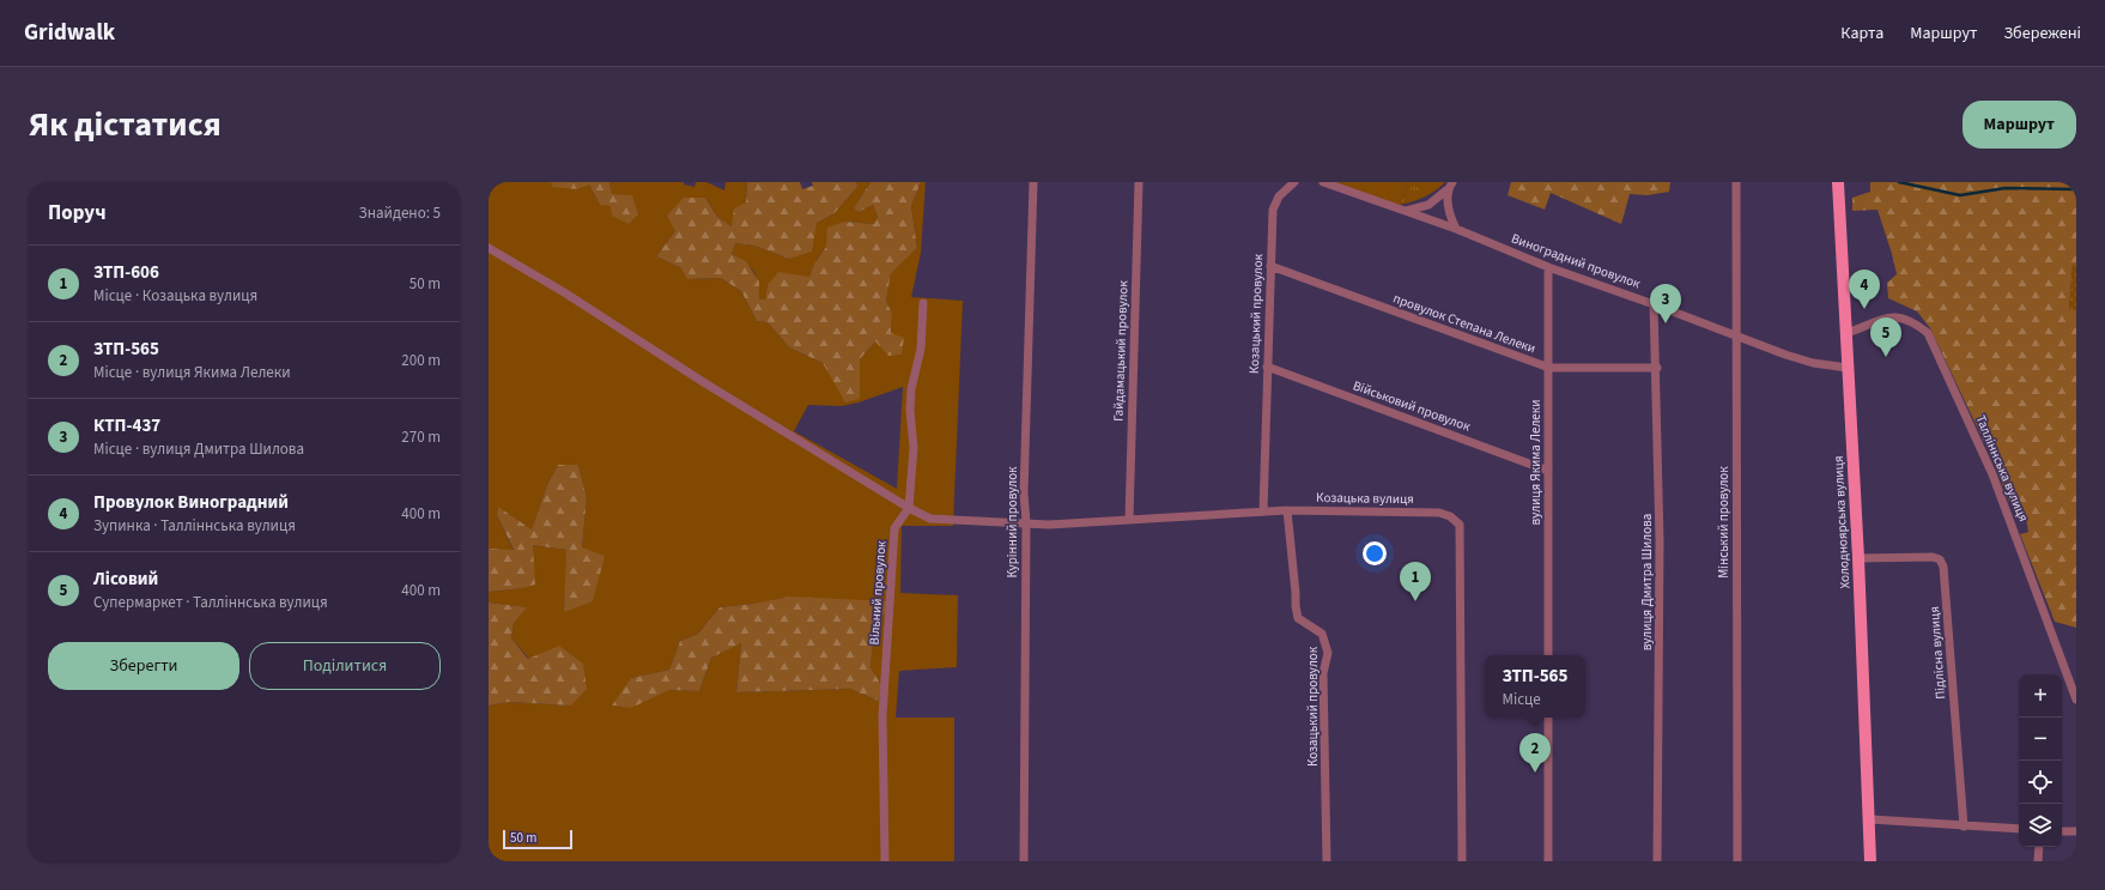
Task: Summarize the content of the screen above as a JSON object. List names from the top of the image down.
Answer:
{
  "streets": {
    "main road": ["Холодноярська вулиця"],
    "street": [
      "Виноградний провулок",
      "Козацький провулок",
      "провулок Степана Лелеки",
      "Гайдамацький провулок",
      "Військовий провулок",
      "вулиця Якима Лелеки",
      "Талліннська вулиця",
      "Козацька вулиця",
      "Курінний провулок",
      "Мінський провулок",
      "вулиця Дмитра Шилова",
      "Вільний провулок",
      "Підлісна вулиця"
    ]
  },
  "crossings": [
    ["Виноградний провулок", "вулиця Якима Лелеки"],
    ["Виноградний провулок", "Мінський провулок"],
    ["Виноградний провулок", "Холодноярська вулиця"],
    ["Виноградний провулок", "вулиця Дмитра Шилова"],
    ["Козацький провулок", "провулок Степана Лелеки"],
    ["Козацький провулок", "Військовий провулок"],
    ["Козацький провулок", "Козацька вулиця"],
    ["провулок Степана Лелеки", "вулиця Якима Лелеки"],
    ["провулок Степана Лелеки", "вулиця Дмитра Шилова"],
    ["Гайдамацький провулок", "Козацька вулиця"],
    ["Військовий провулок", "вулиця Якима Лелеки"],
    ["Талліннська вулиця", "Холодноярська вулиця"],
    ["Козацька вулиця", "Курінний провулок"],
    ["Козацька вулиця", "Вільний провулок"],
    ["Холодноярська вулиця", "Підлісна вулиця"]
  ],
  "scale_bar": "50 m",
  "page": {
    "header": "Gridwalk",
    "nav": ["Карта", "Маршрут", "Збережені"],
    "title": "Як дістатися",
    "buttons": [
      "Маршрут",
      ["Зберегти", "Поділитися"]
    ],
    "heading": ["Поруч", "Знайдено: 5"],
    "list": [
      {
        "mark": "1",
        "name": "ЗТП-606",
        "note": "Місце · Козацька вулиця",
        "value": "50 m"
      },
      {
        "mark": "2",
        "name": "ЗТП-565",
        "note": "Місце · вулиця Якима Лелеки",
        "value": "200 m"
      },
      {
        "mark": "3",
        "name": "КТП-437",
        "note": "Місце · вулиця Дмитра Шилова",
        "value": "270 m"
      },
      {
        "mark": "4",
        "name": "Провулок Виноградний",
        "note": "Зупинка · Талліннська вулиця",
        "value": "400 m"
      },
      {
        "mark": "5",
        "name": "Лісовий",
        "note": "Супермаркет · Талліннська вулиця",
        "value": "400 m"
      }
    ],
    "pins": [
      "4",
      "3",
      "5",
      "1",
      "2"
    ],
    "popup": ["ЗТП-565", "Місце"],
    "map_buttons": ["+", "−"],
    "scale": "50 m"
  }
}
